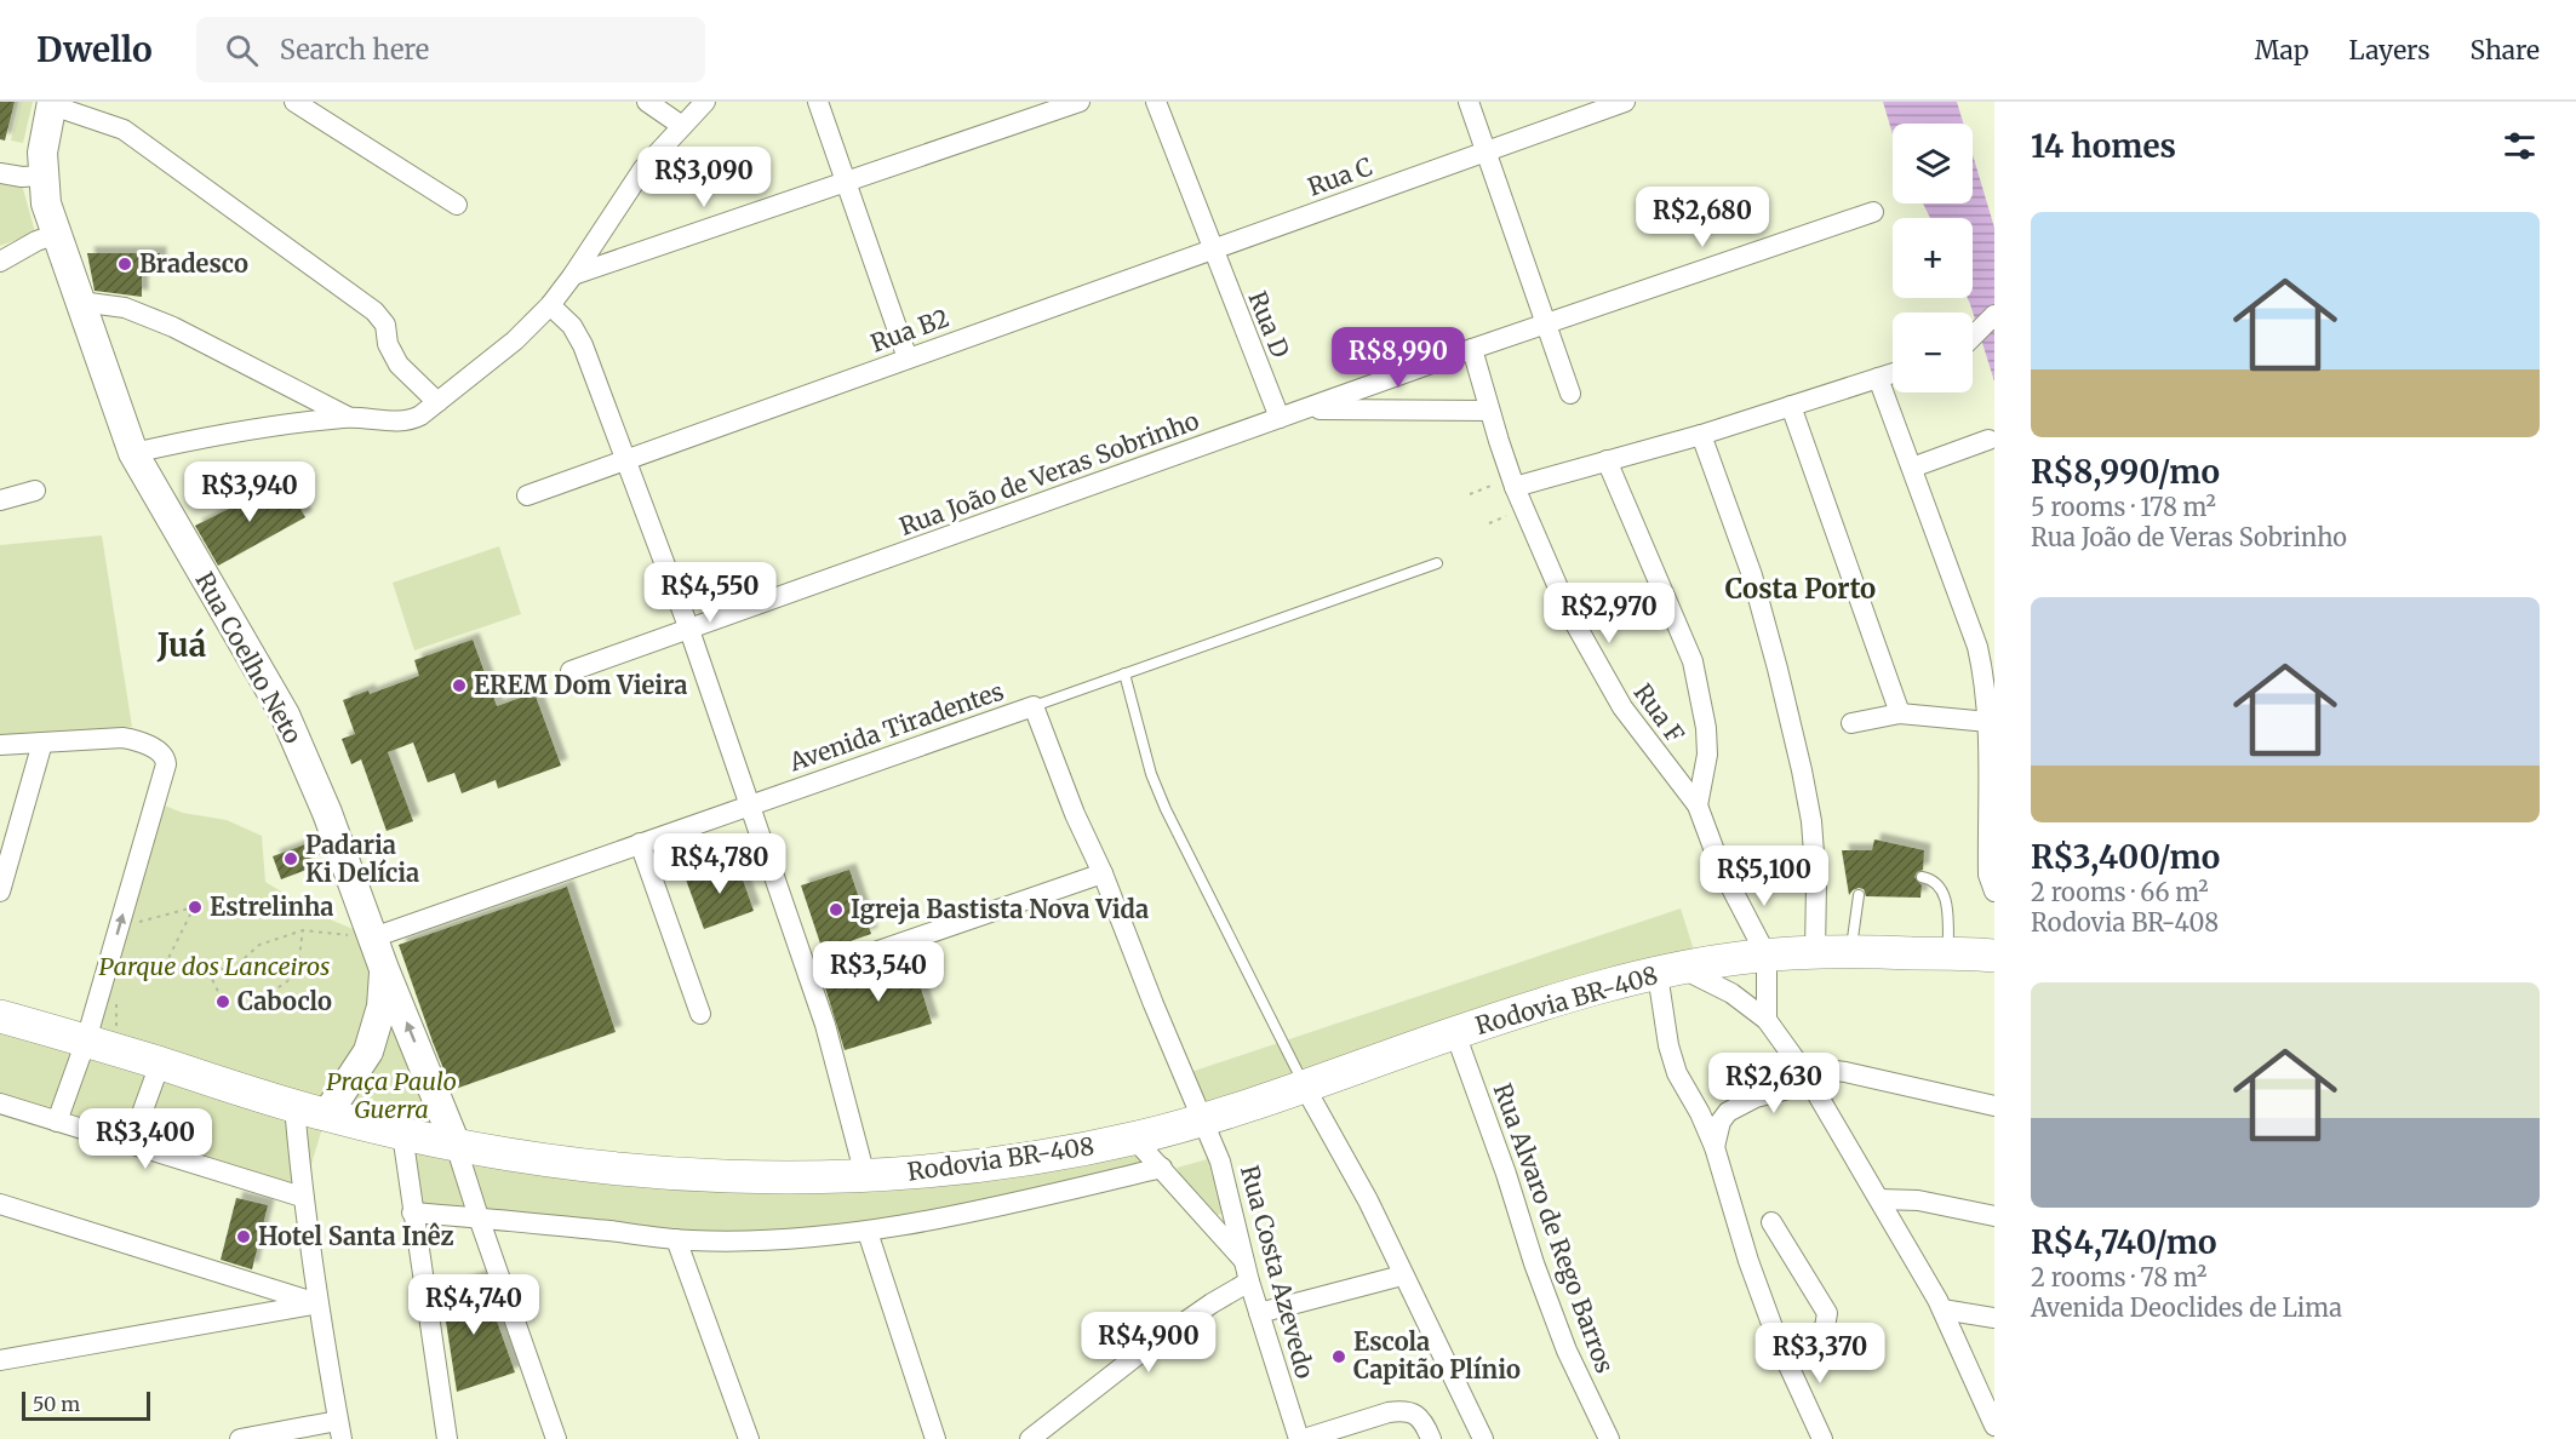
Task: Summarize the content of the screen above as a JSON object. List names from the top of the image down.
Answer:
{
  "streets": {
    "main road": ["Rodovia BR-408"],
    "street": [
      "Rua C",
      "Rua D",
      "Rua B2",
      "Rua João de Veras Sobrinho",
      "Rua Coelho Neto",
      "Rua F",
      "Avenida Tiradentes",
      "Rua Alvaro de Rego Barros",
      "Rua Costa Azevedo"
    ]
  },
  "crossings": [
    ["Rua C", "Rua D"],
    ["Rua C", "Rua B2"],
    ["Rua D", "Rua B2"],
    ["Rua D", "Rua João de Veras Sobrinho"],
    ["Rua João de Veras Sobrinho", "Rua F"],
    ["Rua Coelho Neto", "Avenida Tiradentes"],
    ["Rua Coelho Neto", "Rodovia BR-408"],
    ["Rua F", "Rodovia BR-408"],
    ["Avenida Tiradentes", "Rua Costa Azevedo"],
    ["Rodovia BR-408", "Rua Alvaro de Rego Barros"],
    ["Rodovia BR-408", "Rua Costa Azevedo"]
  ],
  "districts": ["Costa Porto", "Juá"],
  "parks": ["Parque dos Lanceiros", "Praça Paulo Guerra"],
  "places": [
    "Bradesco",
    "EREM Dom Vieira",
    "Padaria Ki Delícia",
    "Estrelinha",
    "Igreja Bastista Nova Vida",
    "Caboclo",
    "Hotel Santa Inêz",
    "Escola Capitão Plínio"
  ],
  "scale_bar": "50 m",
  "page": {
    "header": "Dwello",
    "search": "Search here",
    "nav": ["Map", "Layers", "Share"],
    "heading": "14 homes",
    "map_buttons": ["+", "−"],
    "price": [
      "R$3,090",
      "R$2,680",
      "R$8,990",
      "R$3,940",
      "R$4,550",
      "R$2,970",
      "R$4,780",
      "R$5,100",
      "R$3,540",
      "R$2,630",
      "R$3,400",
      "R$4,740",
      "R$4,900",
      "R$3,370"
    ],
    "list": [
      {
        "name": "R$8,990/mo",
        "note": "5 rooms · 178 m² · Rua João de Veras Sobrinho"
      },
      {
        "name": "R$3,400/mo",
        "note": "2 rooms · 66 m² · Rodovia BR-408"
      },
      {
        "name": "R$4,740/mo",
        "note": "2 rooms · 78 m² · Avenida Deoclides de Lima"
      }
    ],
    "scale": "50 m"
  }
}
